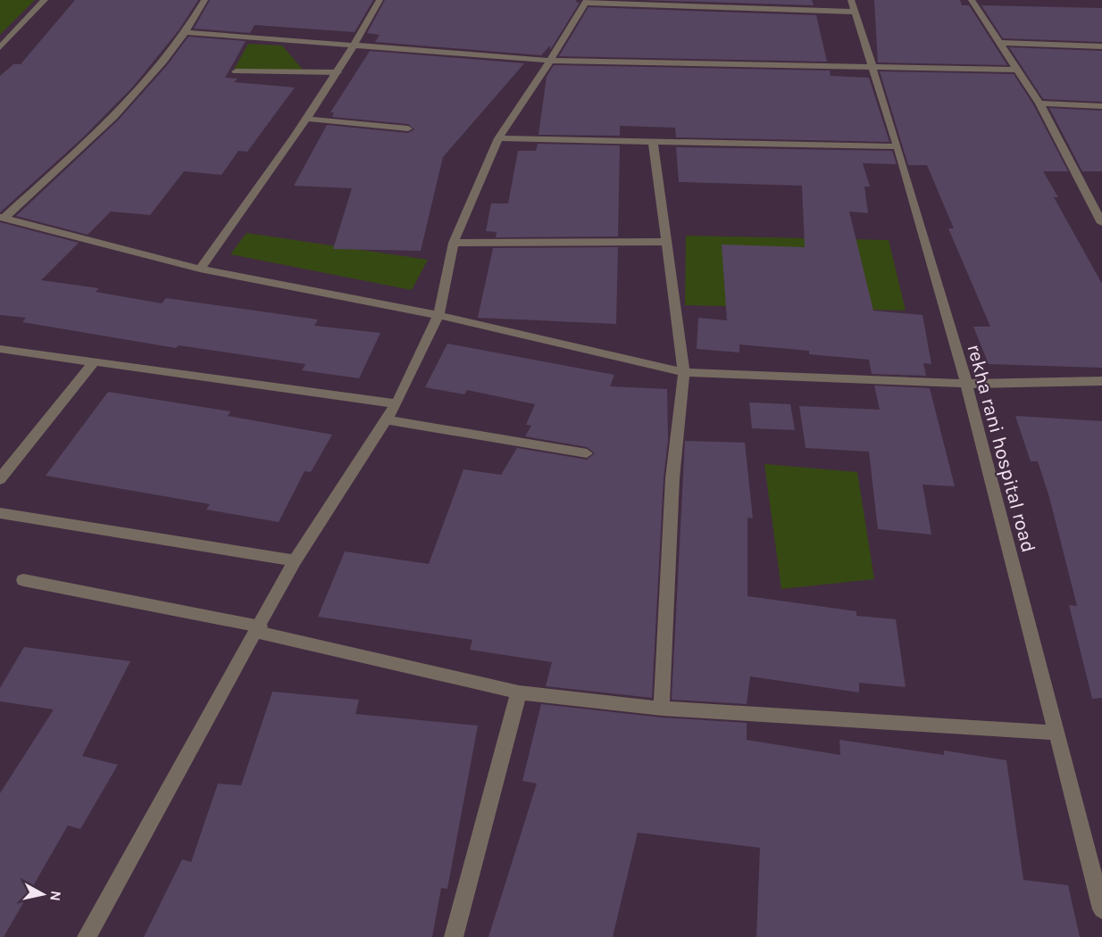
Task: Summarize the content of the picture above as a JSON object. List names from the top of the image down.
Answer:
{
  "streets": {
    "street": ["rekha rani hospital road"]
  },
  "north": "right"
}
